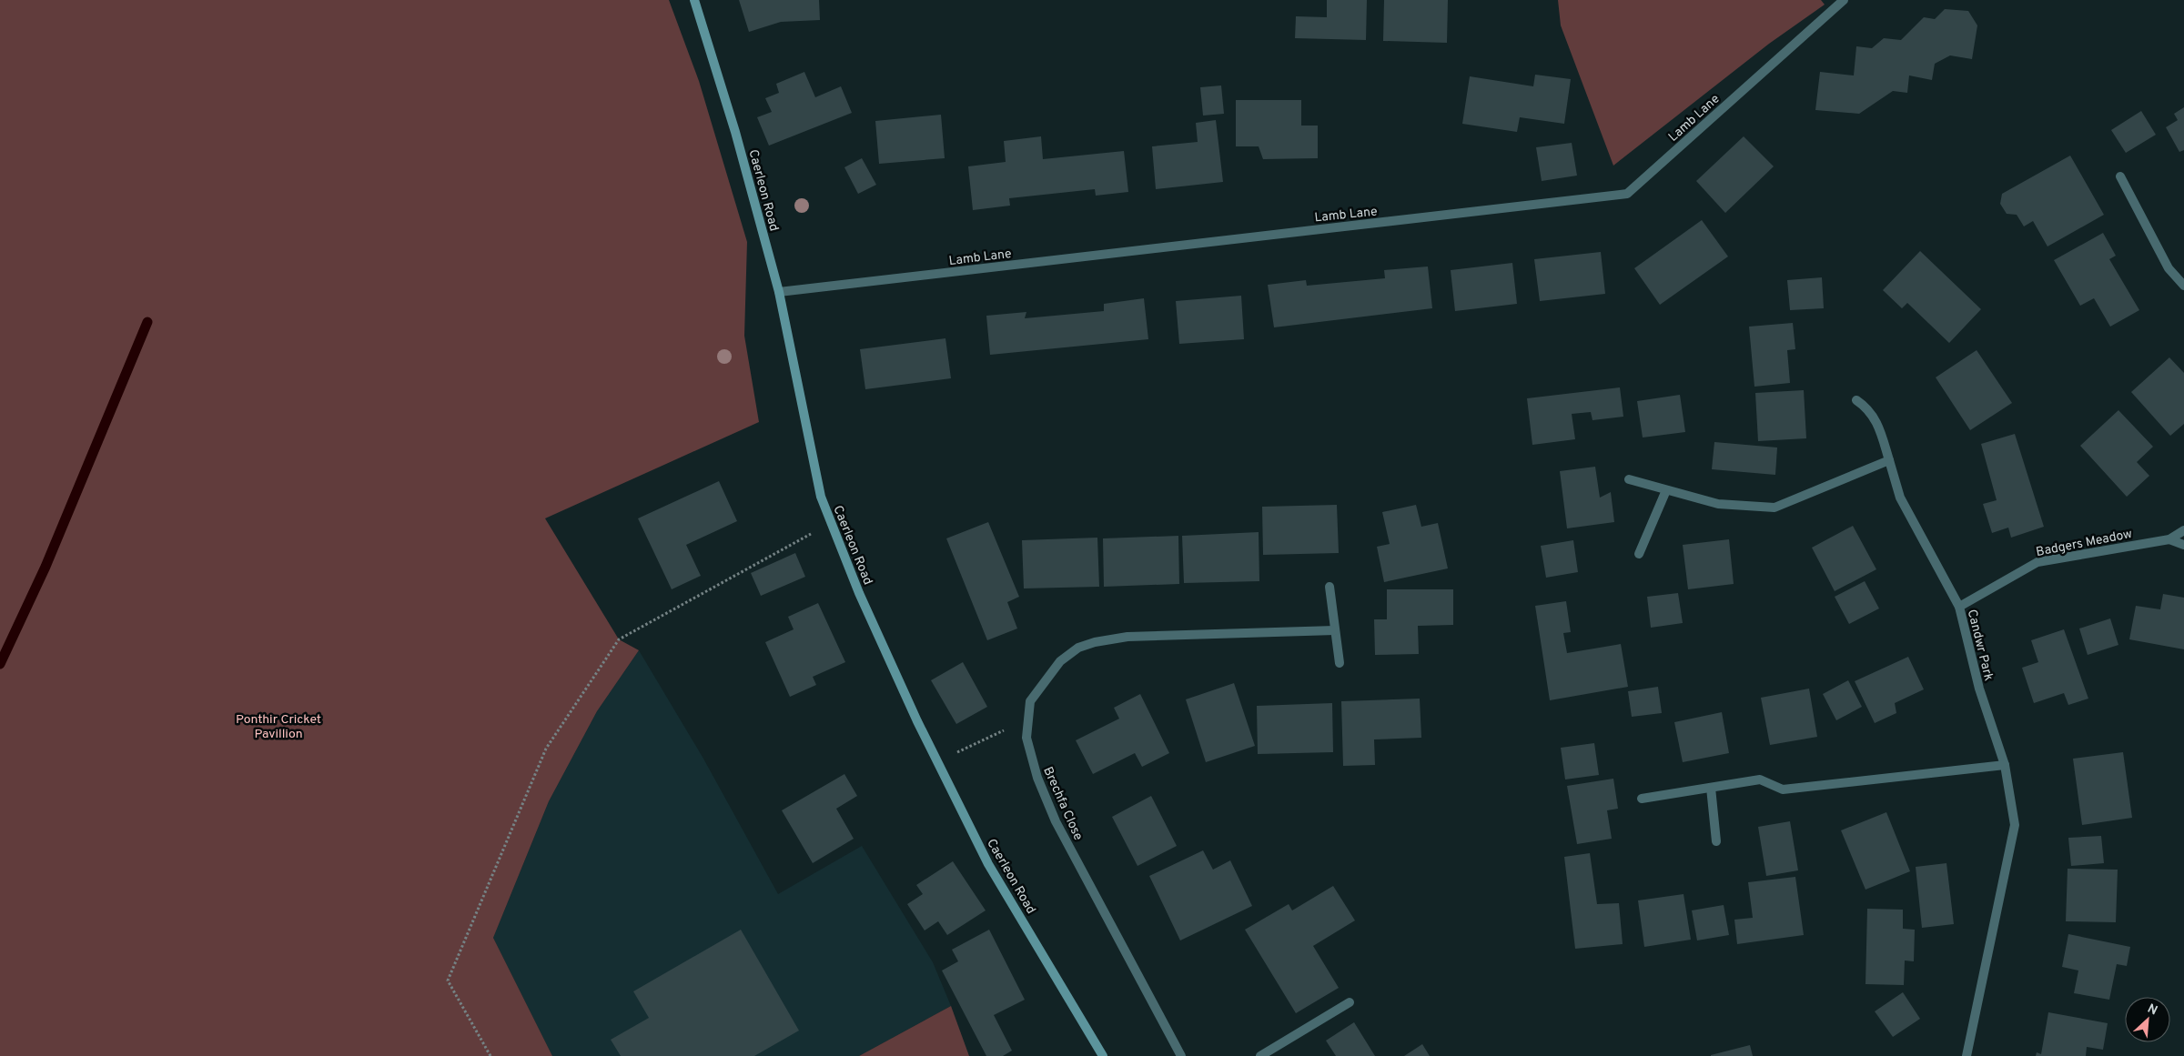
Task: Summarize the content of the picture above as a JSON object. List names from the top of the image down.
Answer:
{
  "streets": {
    "main road": ["Caerleon Road"],
    "street": [
      "Lamb Lane",
      "Badgers Meadow",
      "Candwr Park",
      "Brechfa Close"
    ]
  },
  "crossings": [
    ["Lamb Lane", "Caerleon Road"],
    ["Badgers Meadow", "Candwr Park"]
  ],
  "parks": ["Ponthir Cricket Pavillion"],
  "north": "top right"
}
